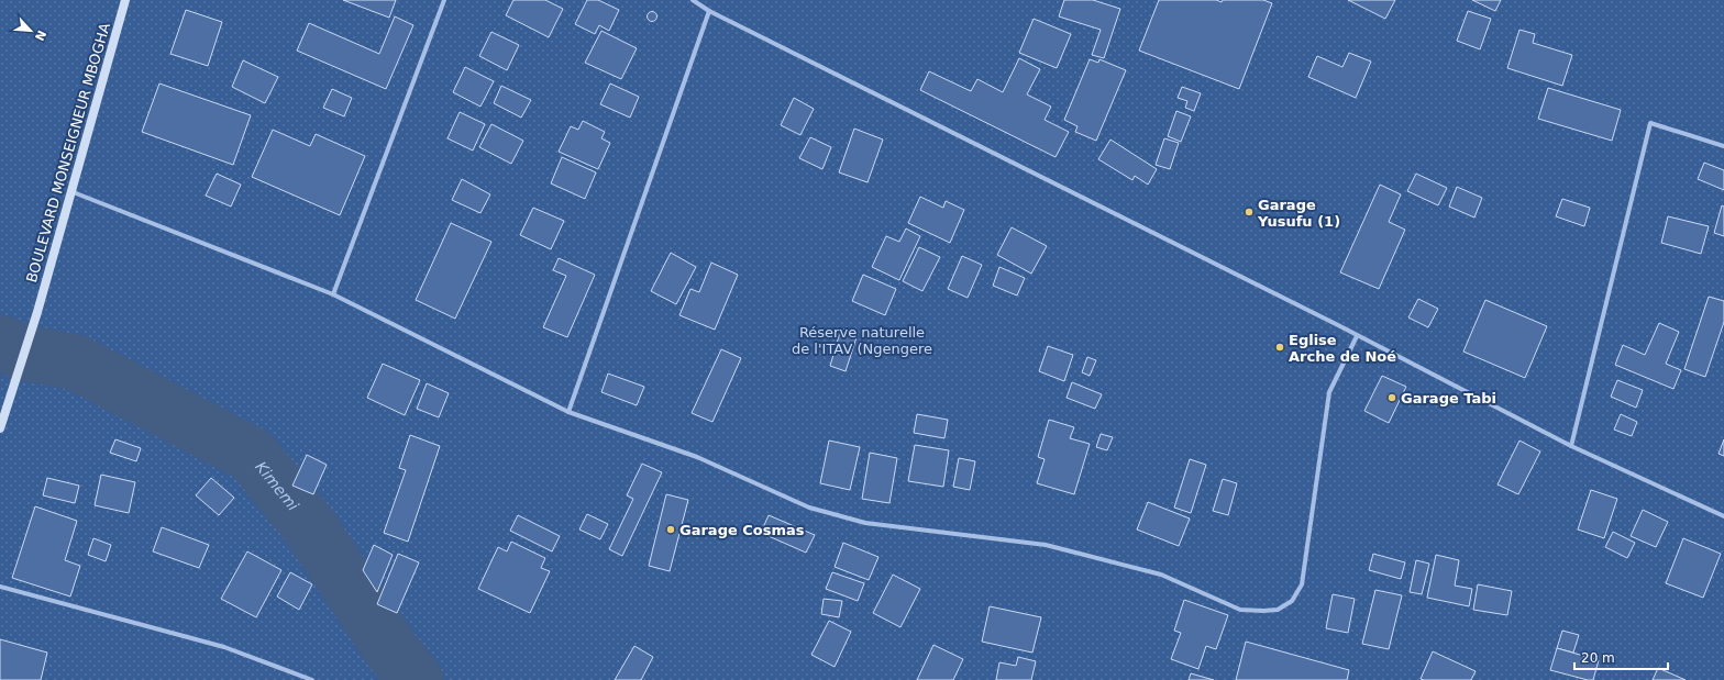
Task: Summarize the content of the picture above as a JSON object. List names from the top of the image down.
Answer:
{
  "streets": {
    "street": ["BOULEVARD MONSEIGNEUR MBOGHA"]
  },
  "water": ["Kimemi"],
  "parks": ["Réserve naturelle de l'ITAV (Ngengere"],
  "places": [
    "Garage Yusufu (1)",
    "Eglise Arche de Noé",
    "Garage Tabi",
    "Garage Cosmas"
  ],
  "scale_bar": "20 m",
  "north": "bottom right"
}
